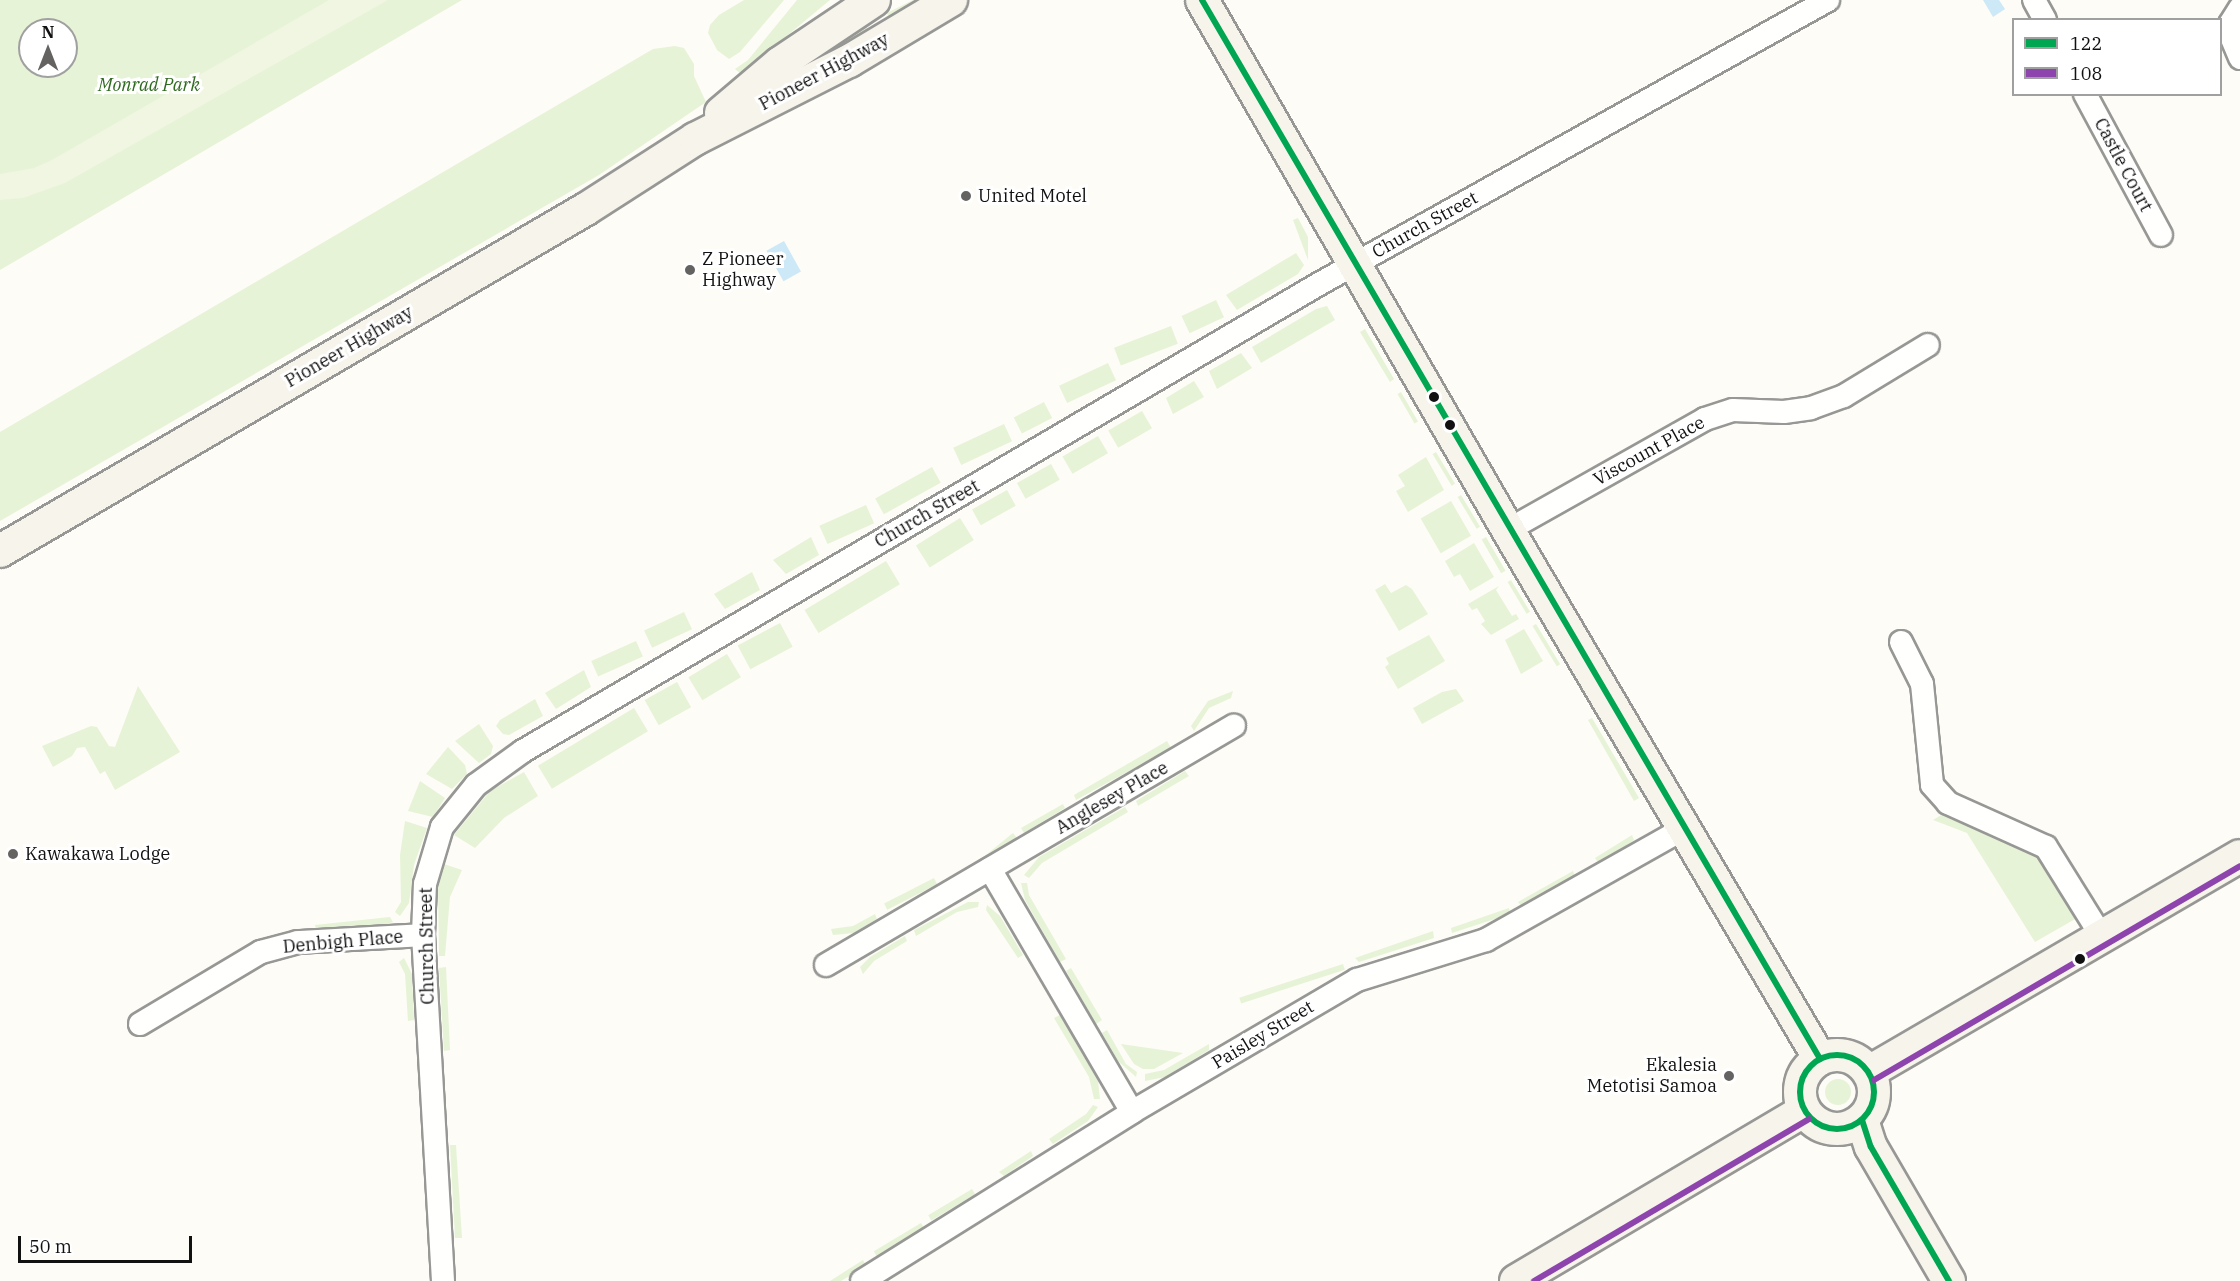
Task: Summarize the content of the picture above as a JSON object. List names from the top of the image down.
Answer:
{
  "streets": {
    "main road": ["Pioneer Highway"],
    "street": [
      "Castle Court",
      "Church Street",
      "Viscount Place",
      "Anglesey Place",
      "Denbigh Place",
      "Paisley Street"
    ]
  },
  "crossings": [
    ["Church Street", "Denbigh Place"]
  ],
  "parks": ["Monrad Park"],
  "places": [
    "United Motel",
    "Z Pioneer Highway",
    "Kawakawa Lodge",
    "Ekalesia Metotisi Samoa"
  ],
  "lines": ["transit line 122", "transit line 108"],
  "legend": ["122", "108"],
  "scale_bar": "50 m",
  "north": "top"
}
